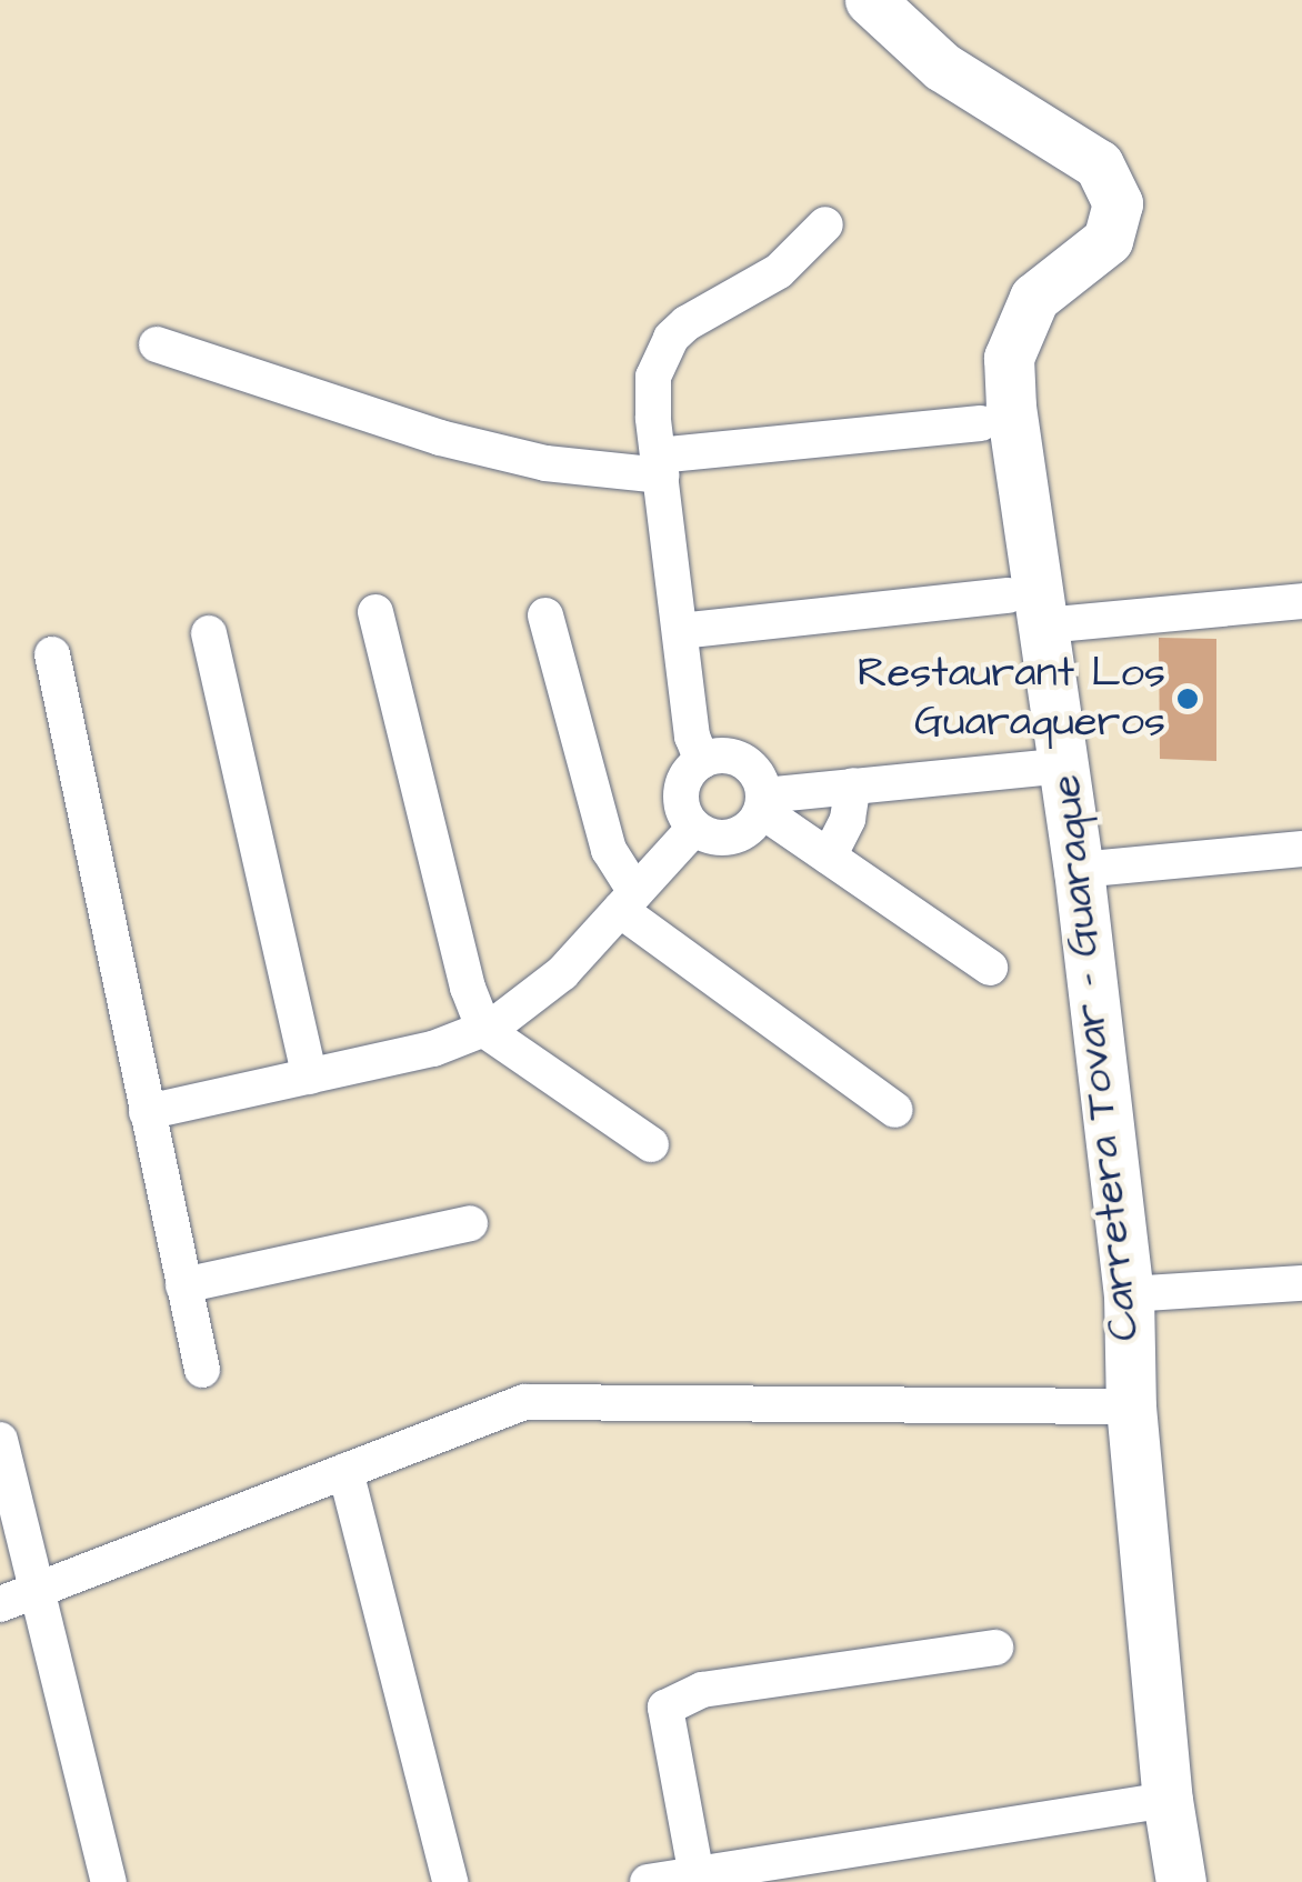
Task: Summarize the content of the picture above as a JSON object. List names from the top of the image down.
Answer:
{
  "streets": {
    "street": ["Carretera Tovar - Guaraque"]
  },
  "places": ["Restaurant Los Guaraqueros"]
}
